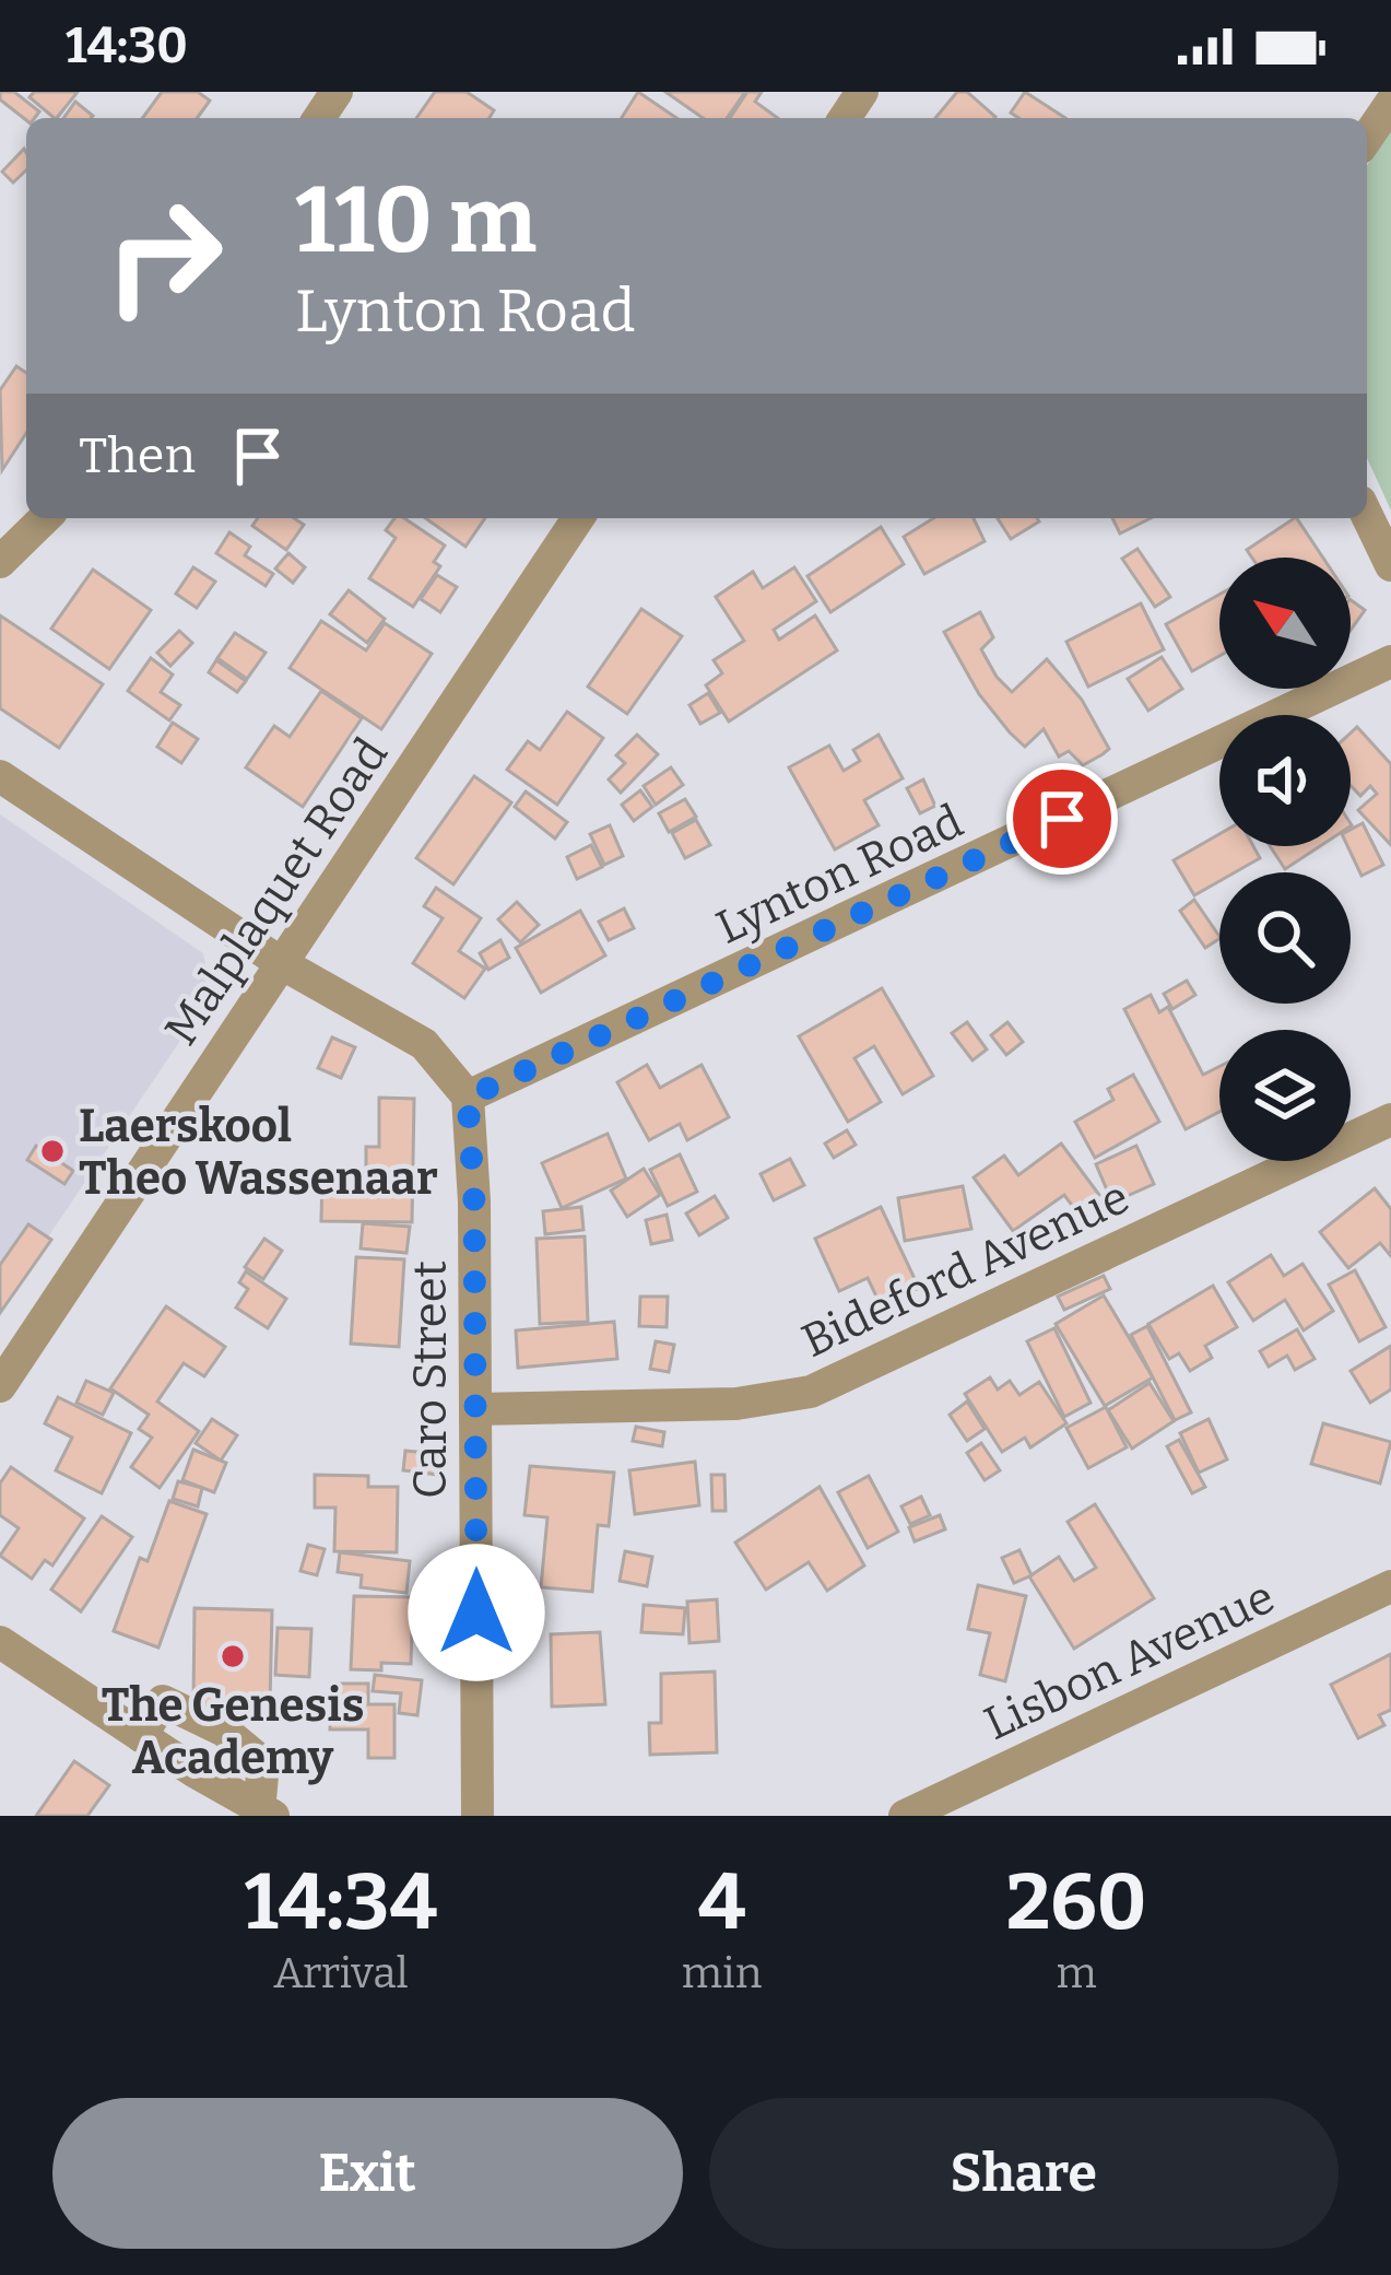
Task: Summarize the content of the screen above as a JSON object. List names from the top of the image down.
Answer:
{
  "streets": {
    "street": [
      "Lynton Road",
      "Malplaquet Road",
      "Bideford Avenue",
      "Caro Street",
      "Lisbon Avenue"
    ]
  },
  "crossings": [
    ["Lynton Road", "Caro Street"],
    ["Bideford Avenue", "Caro Street"]
  ],
  "places": ["Laerskool Theo Wassenaar", "The Genesis Academy"],
  "north": "top left",
  "page": {
    "status": "14:30",
    "turn": ["110 m", "Lynton Road"],
    "then": "Then",
    "eta": [
      "14:34",
      "Arrival",
      "4",
      "min",
      "260",
      "m"
    ],
    "buttons": ["Exit", "Share"]
  }
}
